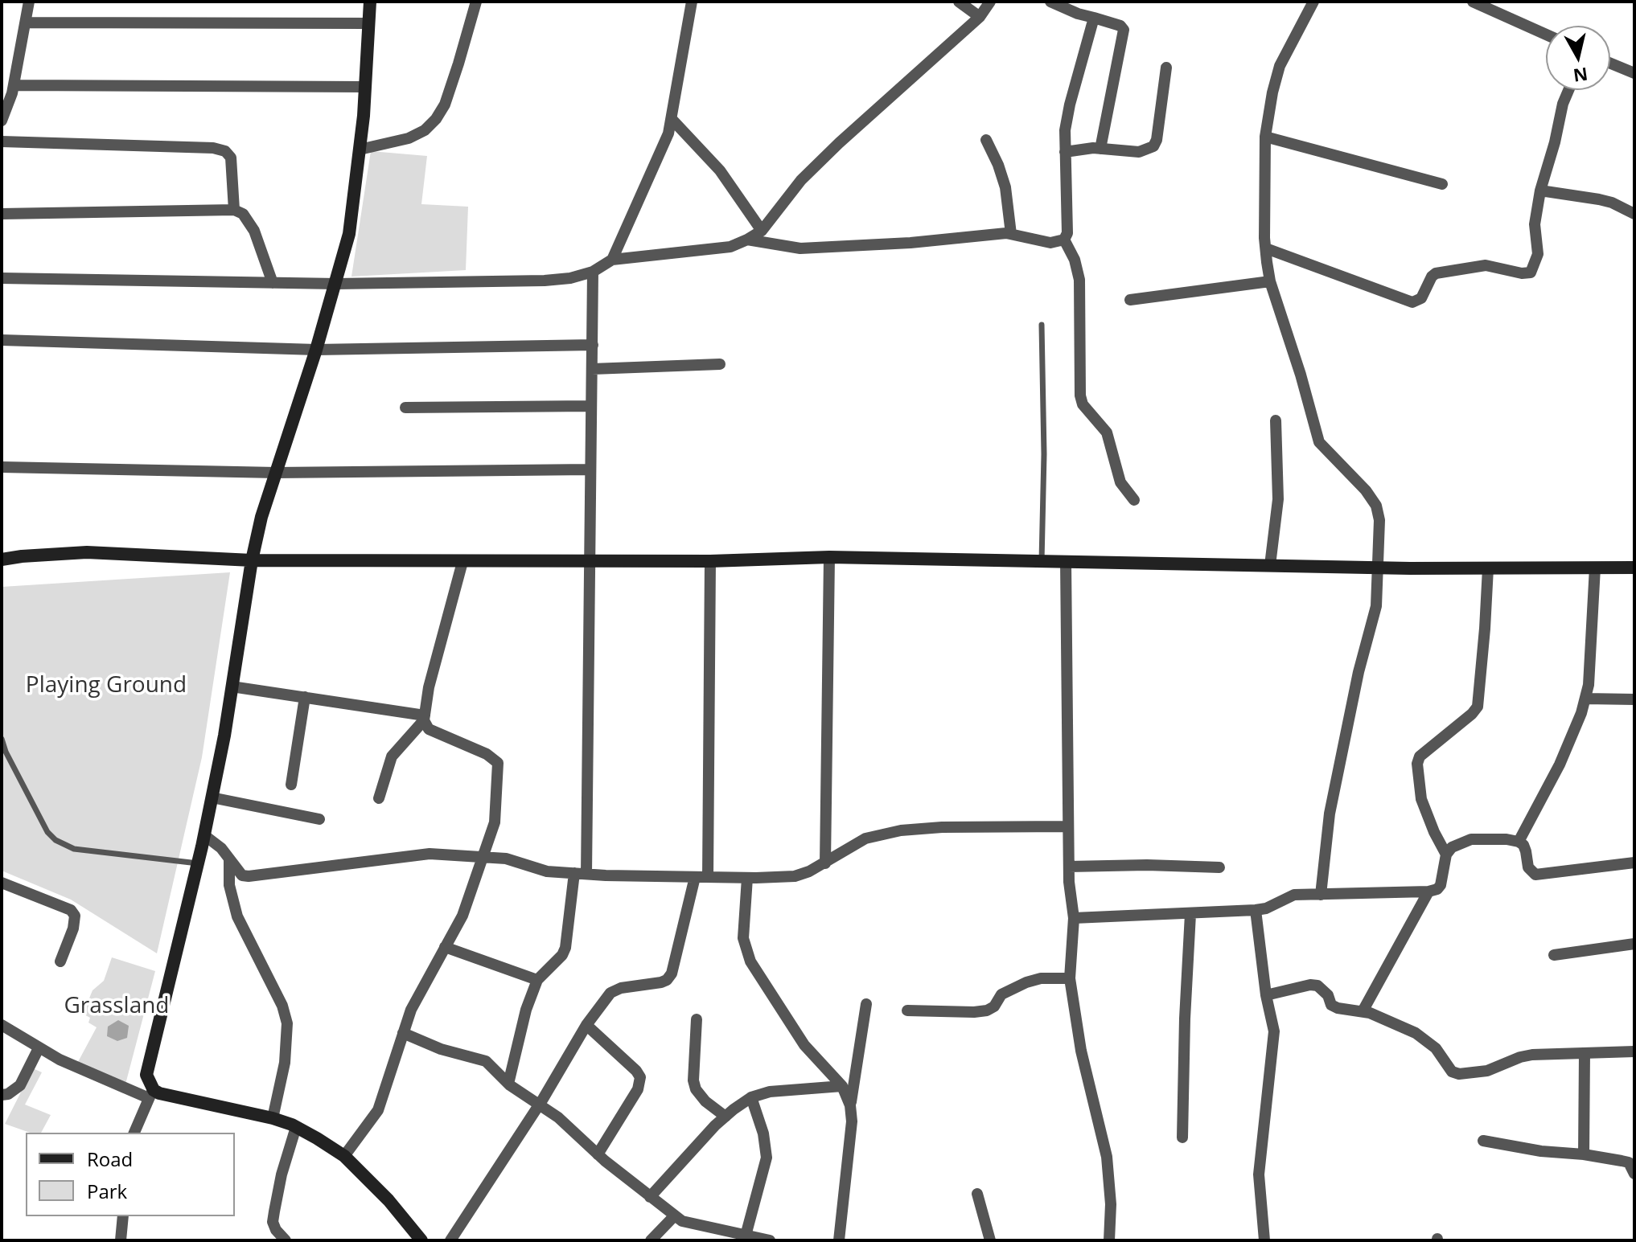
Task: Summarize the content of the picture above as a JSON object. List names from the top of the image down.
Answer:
{
  "parks": ["Playing Ground", "Grassland"],
  "legend": ["Road", "Park"],
  "north": "bottom"
}
